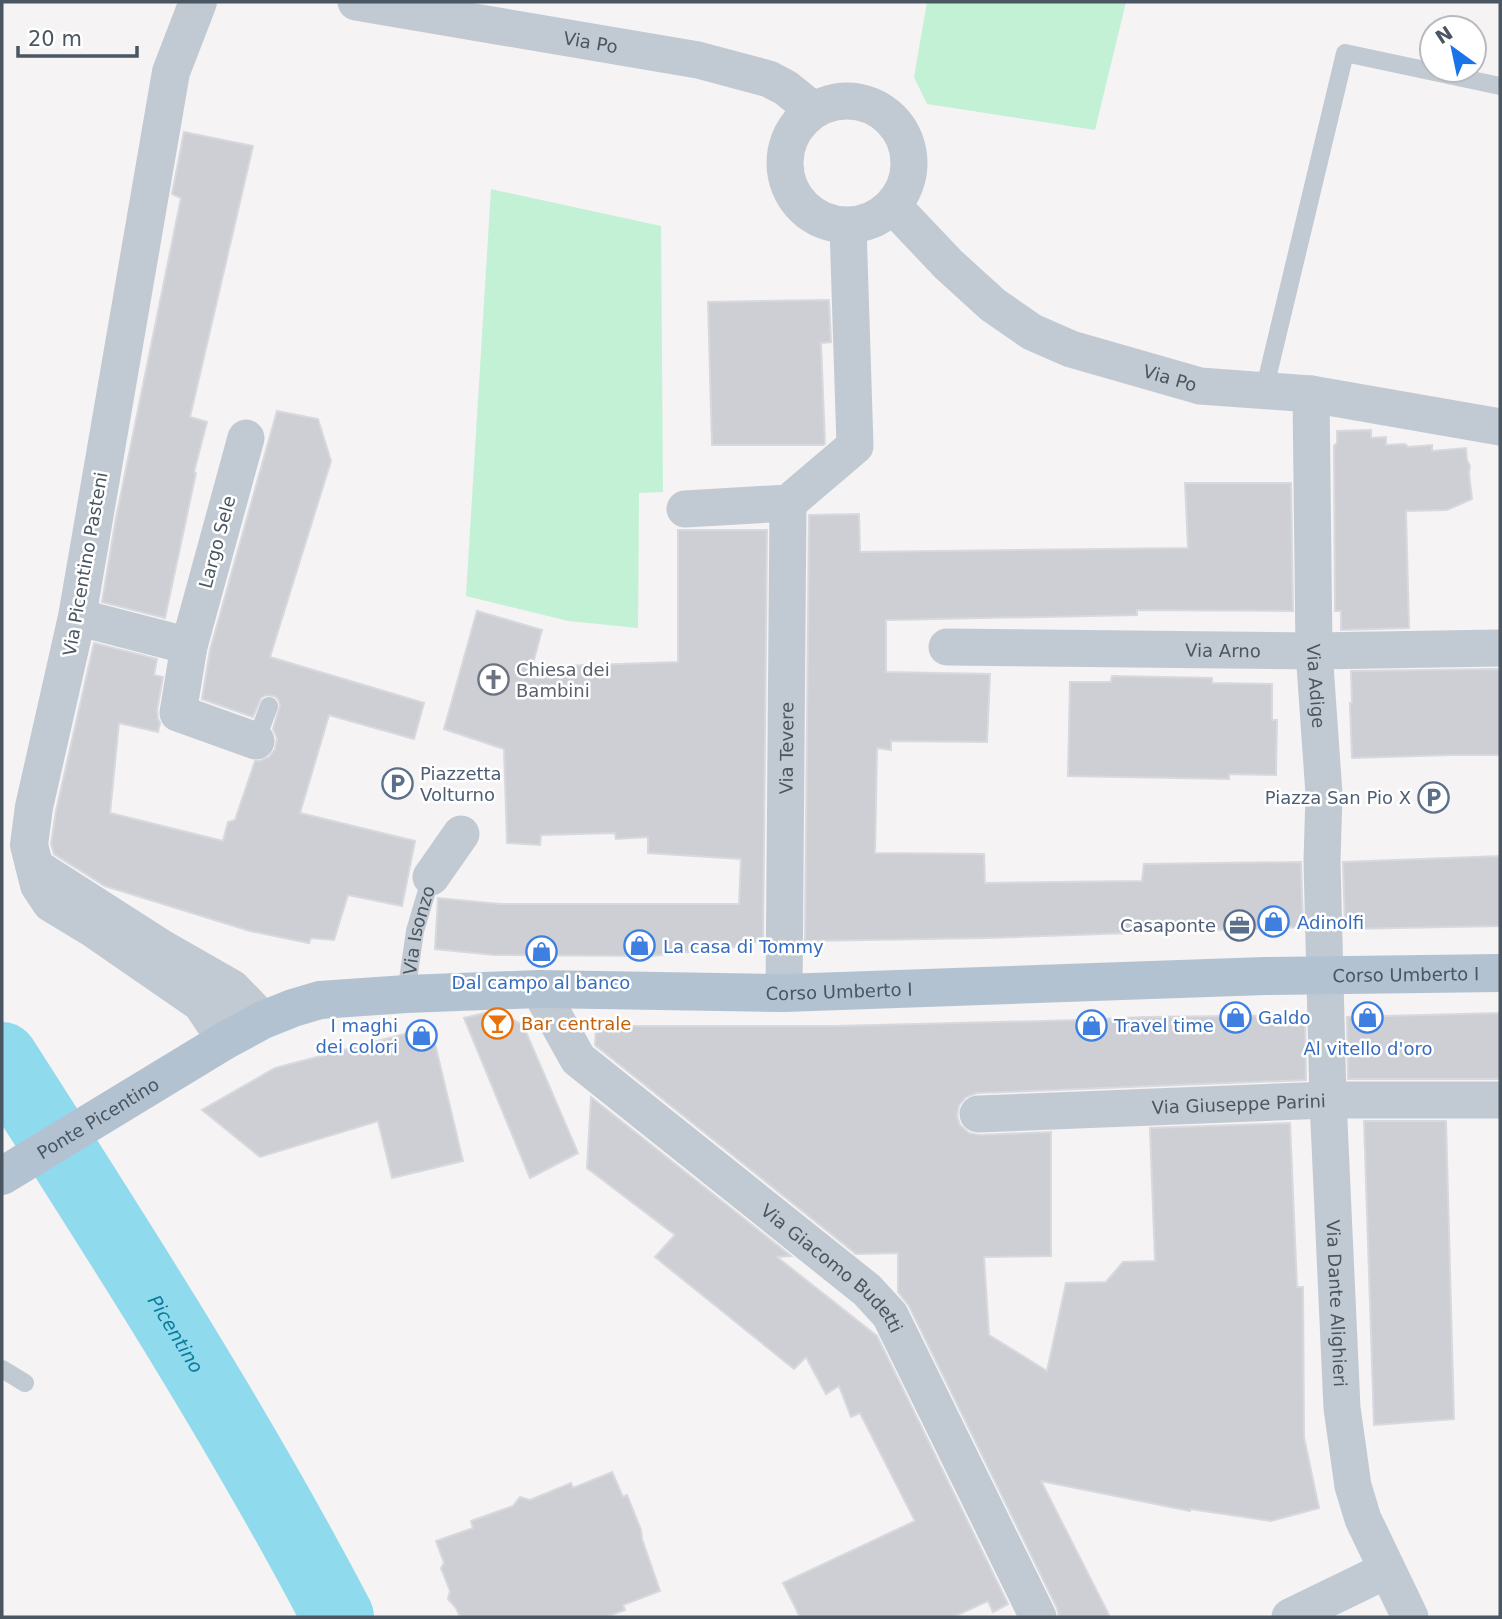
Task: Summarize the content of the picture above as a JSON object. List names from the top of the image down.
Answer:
{
  "streets": {
    "main road": ["Corso Umberto I", "Ponte Picentino"],
    "street": [
      "Via Po",
      "Largo Sele",
      "Via Picentino Pasteni",
      "Via Arno",
      "Via Adige",
      "Via Tevere",
      "Via Isonzo",
      "Via Giuseppe Parini",
      "Via Giacomo Budetti",
      "Via Dante Alighieri"
    ]
  },
  "crossings": [
    ["Via Po", "Via Adige"],
    ["Via Picentino Pasteni", "Corso Umberto I"],
    ["Via Arno", "Via Adige"],
    ["Via Adige", "Corso Umberto I"],
    ["Via Adige", "Via Dante Alighieri"],
    ["Via Tevere", "Corso Umberto I"],
    ["Via Isonzo", "Corso Umberto I"],
    ["Corso Umberto I", "Ponte Picentino"],
    ["Corso Umberto I", "Via Giacomo Budetti"],
    ["Corso Umberto I", "Via Dante Alighieri"],
    ["Via Giuseppe Parini", "Via Dante Alighieri"]
  ],
  "water": ["Picentino"],
  "places": {
    "church": ["Chiesa dei Bambini"],
    "parking": ["Piazzetta Volturno", "Piazza San Pio X"],
    "shop": [
      "Adinolfi",
      "La casa di Tommy",
      "Dal campo al banco",
      "Galdo",
      "Al vitello d'oro",
      "Travel time",
      "I maghi dei colori"
    ],
    "office": ["Casaponte"],
    "bar": ["Bar centrale"]
  },
  "scale_bar": "20 m",
  "north": "top left"
}
